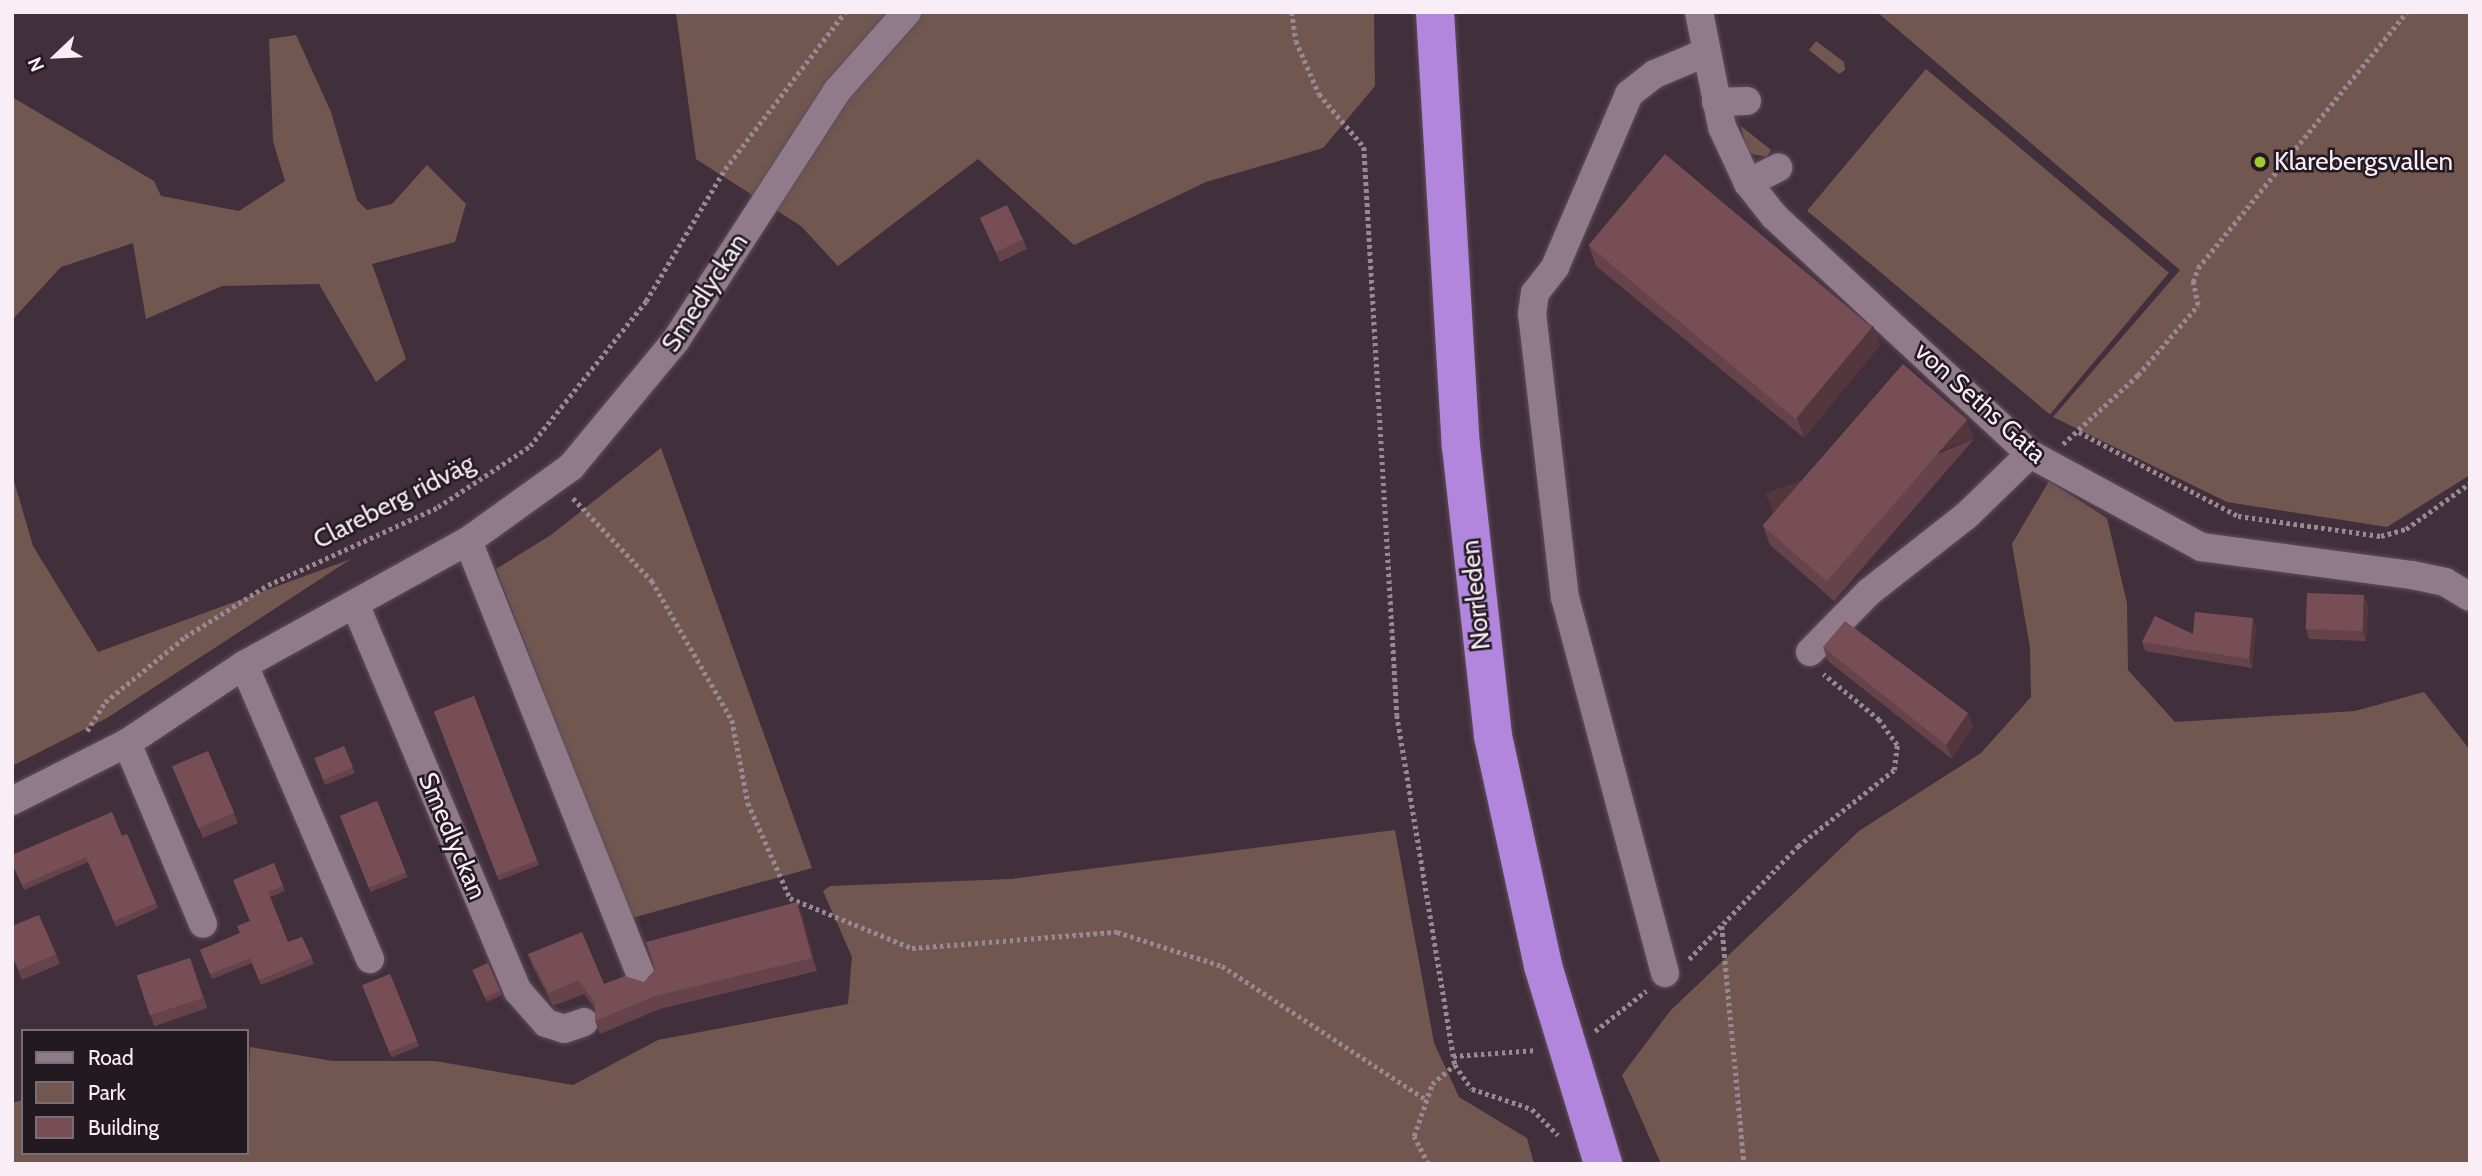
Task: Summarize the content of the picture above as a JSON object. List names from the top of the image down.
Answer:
{
  "streets": {
    "highway": ["Norrleden"],
    "street": ["Smedlyckan", "von Seths Gata"],
    "path": ["Clareberg ridväg"]
  },
  "places": ["Klarebergsvallen"],
  "legend": ["Road", "Park", "Building"],
  "north": "bottom left"
}
